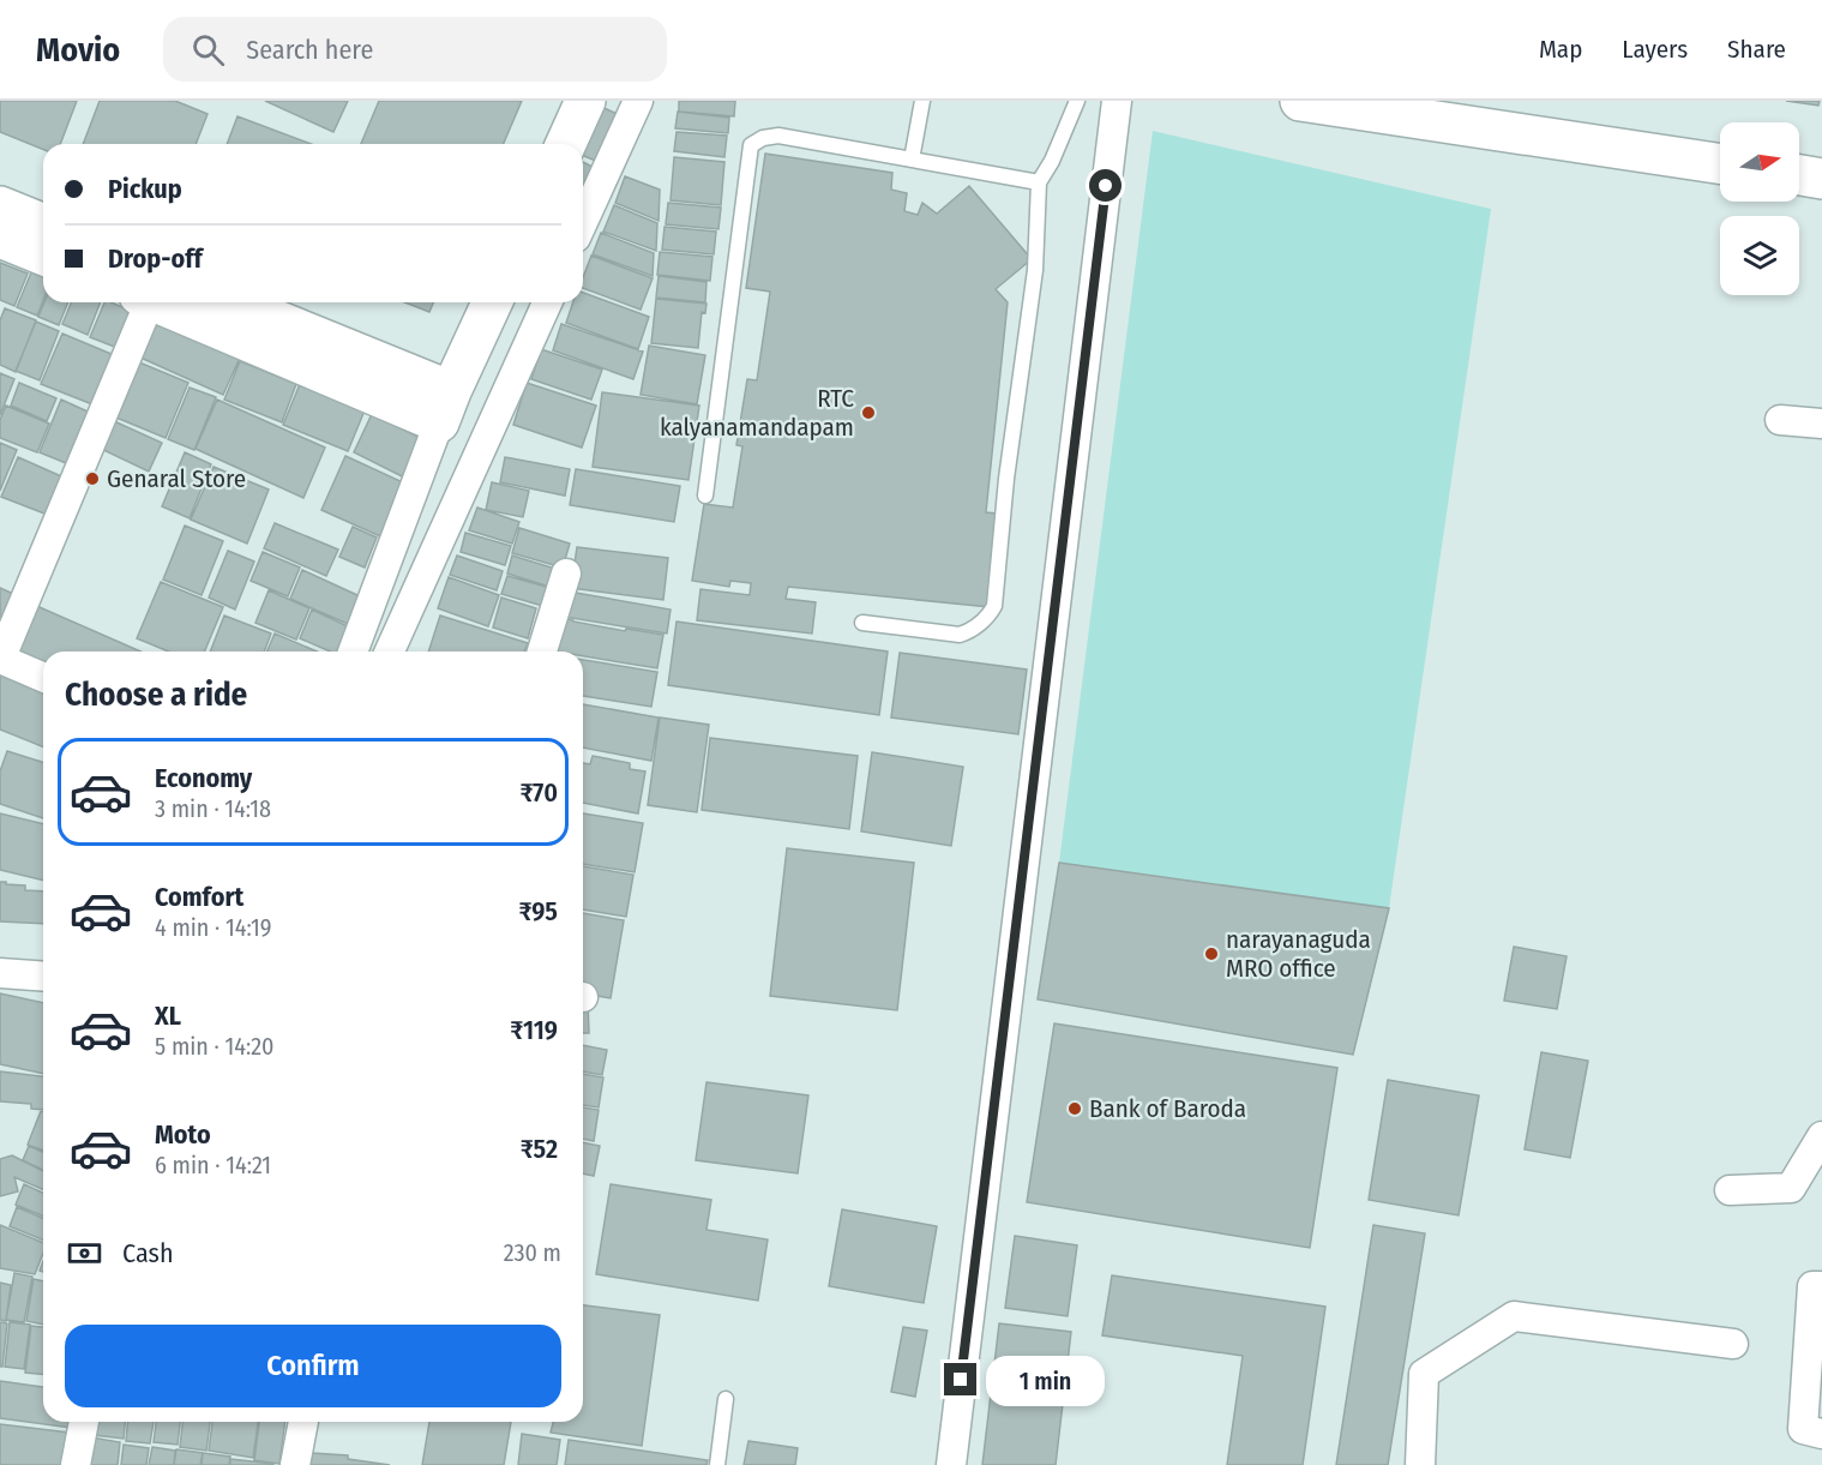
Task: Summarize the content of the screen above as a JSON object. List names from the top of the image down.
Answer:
{
  "places": [
    "RTC kalyanamandapam",
    "Genaral Store",
    "narayanaguda MRO office",
    "Bank of Baroda"
  ],
  "north": "right",
  "page": {
    "header": "Movio",
    "search": "Search here",
    "nav": ["Map", "Layers", "Share"],
    "banner": ["Pickup", "Drop-off"],
    "heading": "Choose a ride",
    "list": [
      {
        "name": "Economy",
        "note": "3 min · 14:18",
        "value": "₹70"
      },
      {
        "name": "Comfort",
        "note": "4 min · 14:19",
        "value": "₹95"
      },
      {
        "name": "XL",
        "note": "5 min · 14:20",
        "value": "₹119"
      },
      {
        "name": "Moto",
        "note": "6 min · 14:21",
        "value": "₹52"
      }
    ],
    "pay": ["Cash", "230 m"],
    "buttons": "Confirm",
    "bubble": "1 min"
  }
}
